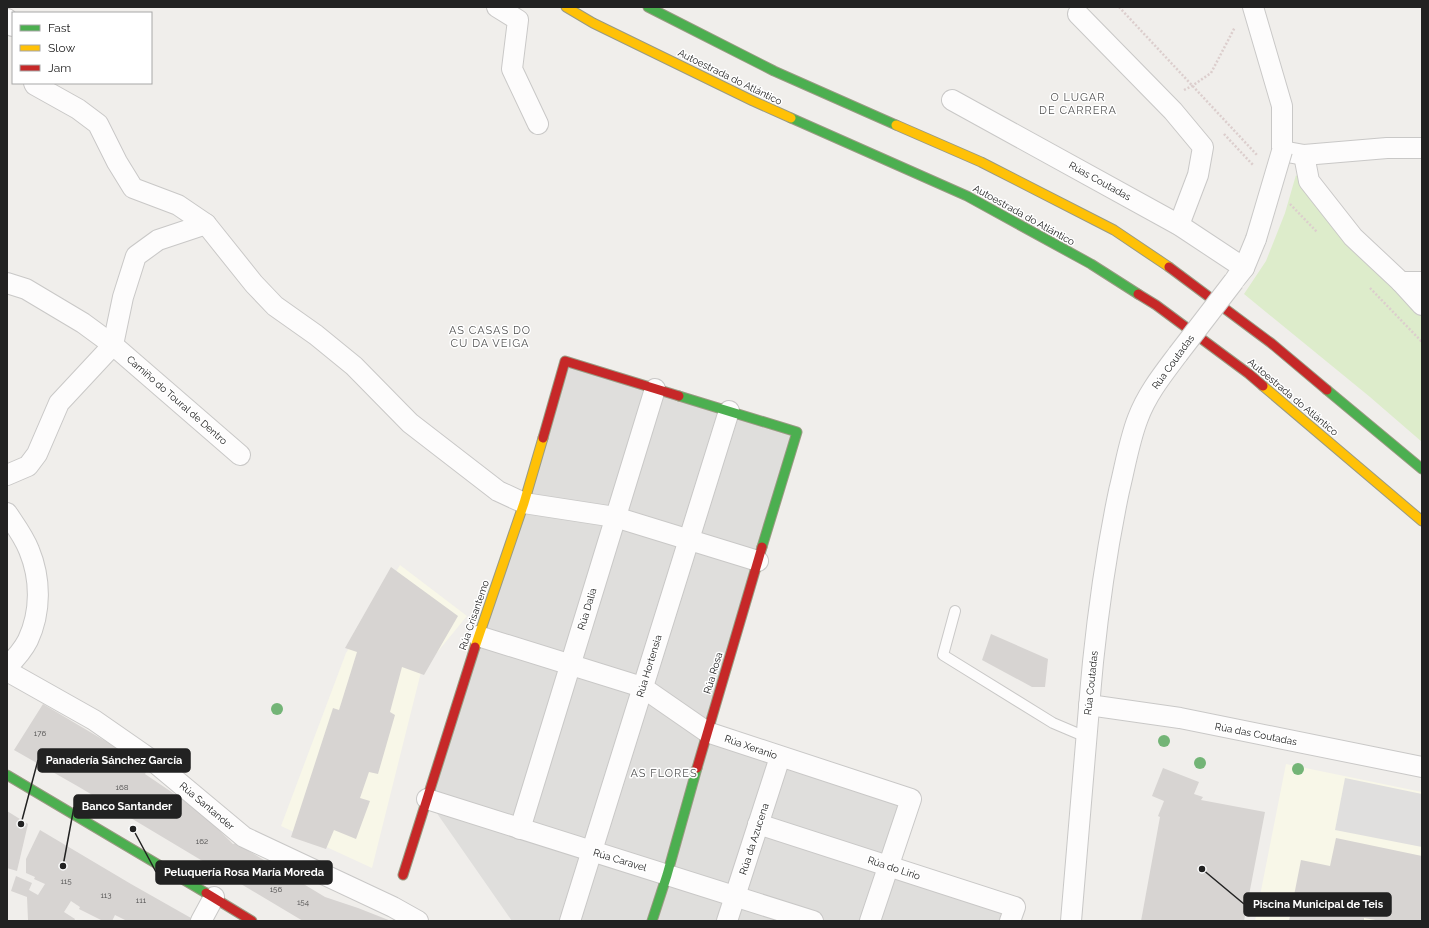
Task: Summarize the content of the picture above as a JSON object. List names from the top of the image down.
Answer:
{
  "streets": {
    "main road": ["Autoestrada do Atlántico", "Rúa Crisantemo", "Rúa Rosa"],
    "street": [
      "Rúas Coutadas",
      "Rúa Coutadas",
      "Camiño do Toural de Dentro",
      "Rúa Dalia",
      "Rúa Hortensia",
      "Rúa das Coutadas",
      "Rúa Xeranio",
      "Rúa Santander",
      "Rúa da Azucena",
      "Rúa Caravel",
      "Rúa do Lirio"
    ]
  },
  "crossings": [
    ["Rúas Coutadas", "Rúa Coutadas"],
    ["Rúa Coutadas", "Rúa das Coutadas"],
    ["Rúa Dalia", "Rúa Crisantemo"],
    ["Rúa Dalia", "Rúa Xeranio"],
    ["Rúa Dalia", "Rúa Caravel"],
    ["Rúa Crisantemo", "Rúa Xeranio"],
    ["Rúa Crisantemo", "Rúa Caravel"],
    ["Rúa Hortensia", "Rúa Rosa"],
    ["Rúa Hortensia", "Rúa Xeranio"],
    ["Rúa Hortensia", "Rúa Caravel"],
    ["Rúa Rosa", "Rúa Xeranio"],
    ["Rúa Rosa", "Rúa Caravel"],
    ["Rúa Xeranio", "Rúa da Azucena"],
    ["Rúa Xeranio", "Rúa do Lirio"],
    ["Rúa da Azucena", "Rúa Caravel"],
    ["Rúa da Azucena", "Rúa do Lirio"]
  ],
  "districts": ["O LUGAR DE CARRERA", "AS CASAS DO CU DA VEIGA", "AS FLORES"],
  "places": [
    "Panadería Sánchez García",
    "Peluquería Rosa María Moreda",
    "Banco Santander",
    "Piscina Municipal de Teis"
  ],
  "house_numbers": [
    "176",
    "168",
    "162",
    "115",
    "156",
    "113",
    "111",
    "154"
  ],
  "legend": ["Fast", "Slow", "Jam"]
}
